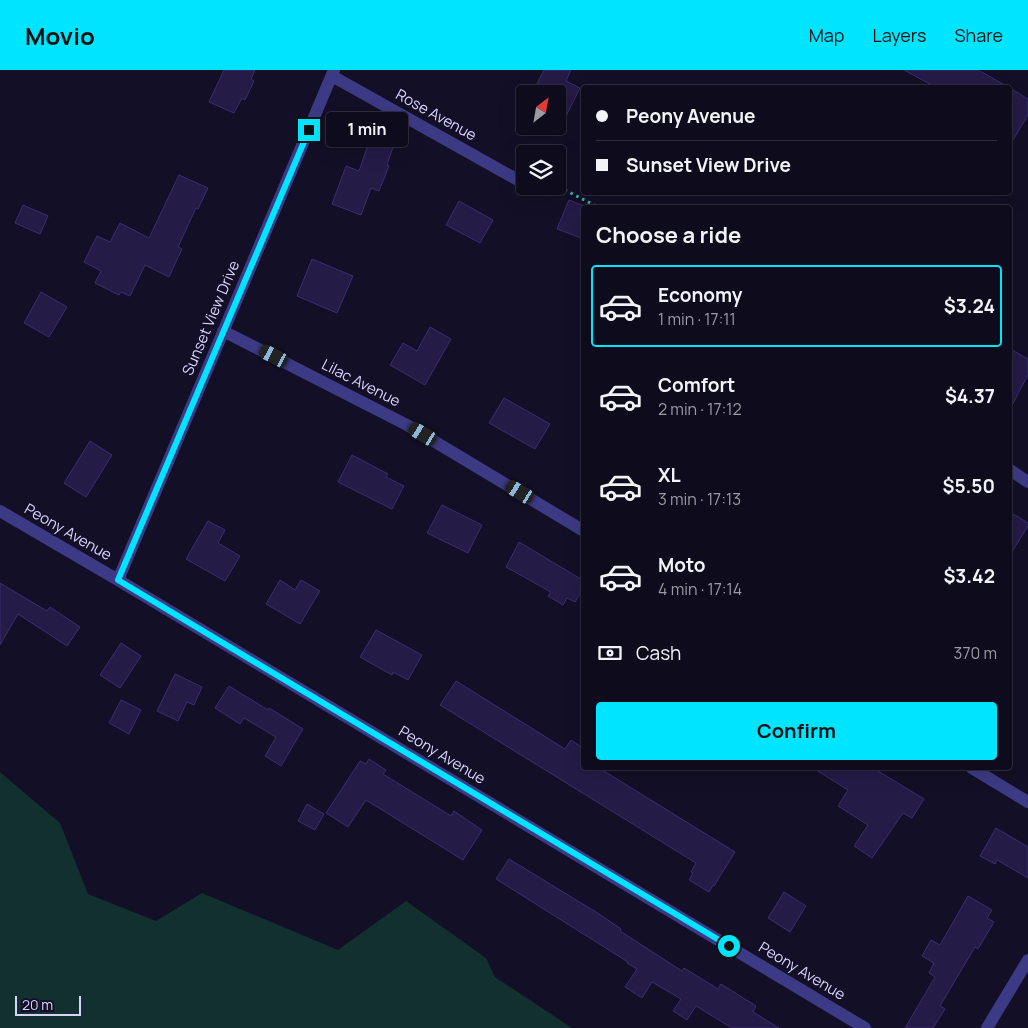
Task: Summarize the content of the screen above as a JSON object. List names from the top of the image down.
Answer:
{
  "streets": {
    "street": [
      "Rose Avenue",
      "Sunset View Drive",
      "Lilac Avenue",
      "Peony Avenue"
    ]
  },
  "crossings": [
    ["Rose Avenue", "Sunset View Drive"],
    ["Sunset View Drive", "Lilac Avenue"],
    ["Sunset View Drive", "Peony Avenue"]
  ],
  "scale_bar": "20 m",
  "north": "top right",
  "page": {
    "header": "Movio",
    "nav": ["Map", "Layers", "Share"],
    "banner": ["Peony Avenue", "Sunset View Drive"],
    "bubble": "1 min",
    "heading": "Choose a ride",
    "list": [
      {
        "name": "Economy",
        "note": "1 min · 17:11",
        "value": "$3.24"
      },
      {
        "name": "Comfort",
        "note": "2 min · 17:12",
        "value": "$4.37"
      },
      {
        "name": "XL",
        "note": "3 min · 17:13",
        "value": "$5.50"
      },
      {
        "name": "Moto",
        "note": "4 min · 17:14",
        "value": "$3.42"
      }
    ],
    "pay": ["Cash", "370 m"],
    "buttons": "Confirm",
    "scale": "20 m"
  }
}
